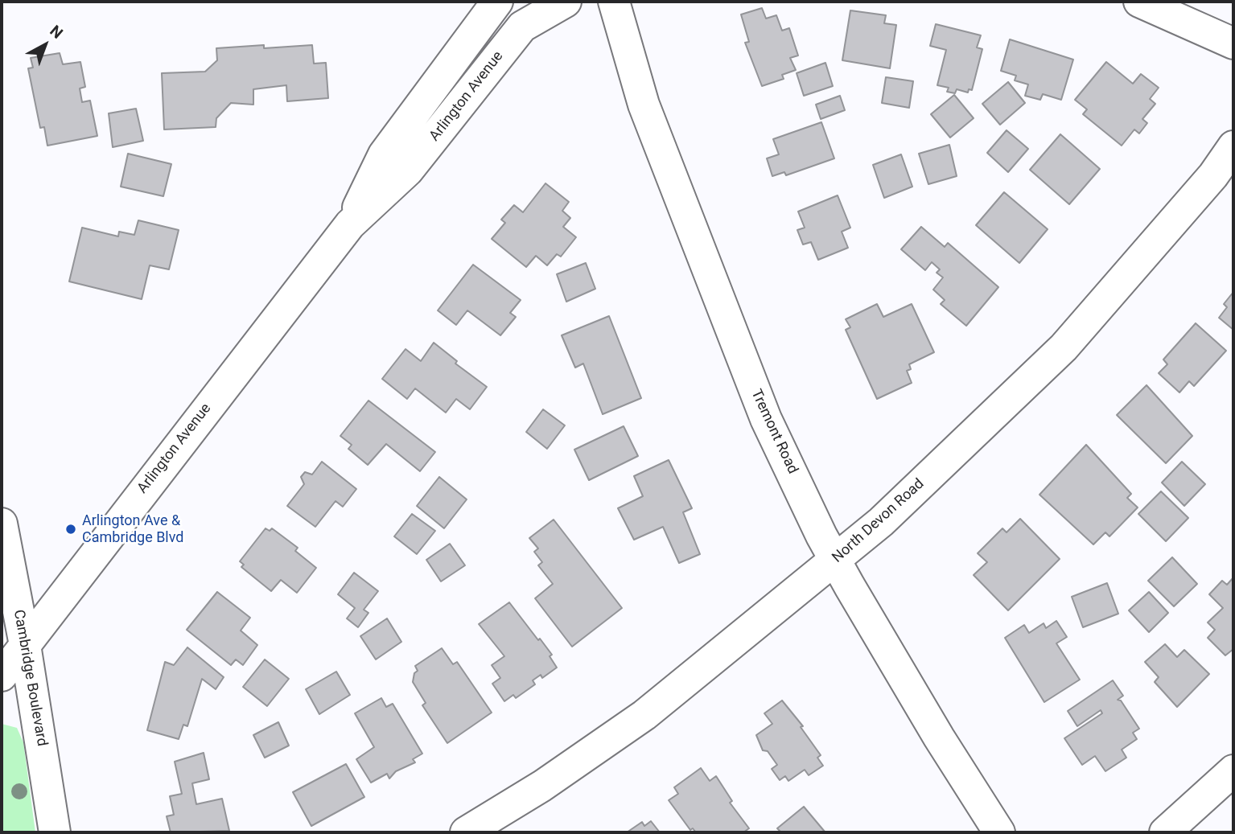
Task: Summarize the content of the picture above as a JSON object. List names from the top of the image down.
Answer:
{
  "streets": {
    "street": [
      "Arlington Avenue",
      "Tremont Road",
      "North Devon Road",
      "Cambridge Boulevard"
    ]
  },
  "crossings": [
    ["Arlington Avenue", "Cambridge Boulevard"],
    ["Tremont Road", "North Devon Road"]
  ],
  "places": ["Arlington Ave & Cambridge Blvd"],
  "north": "top right"
}
